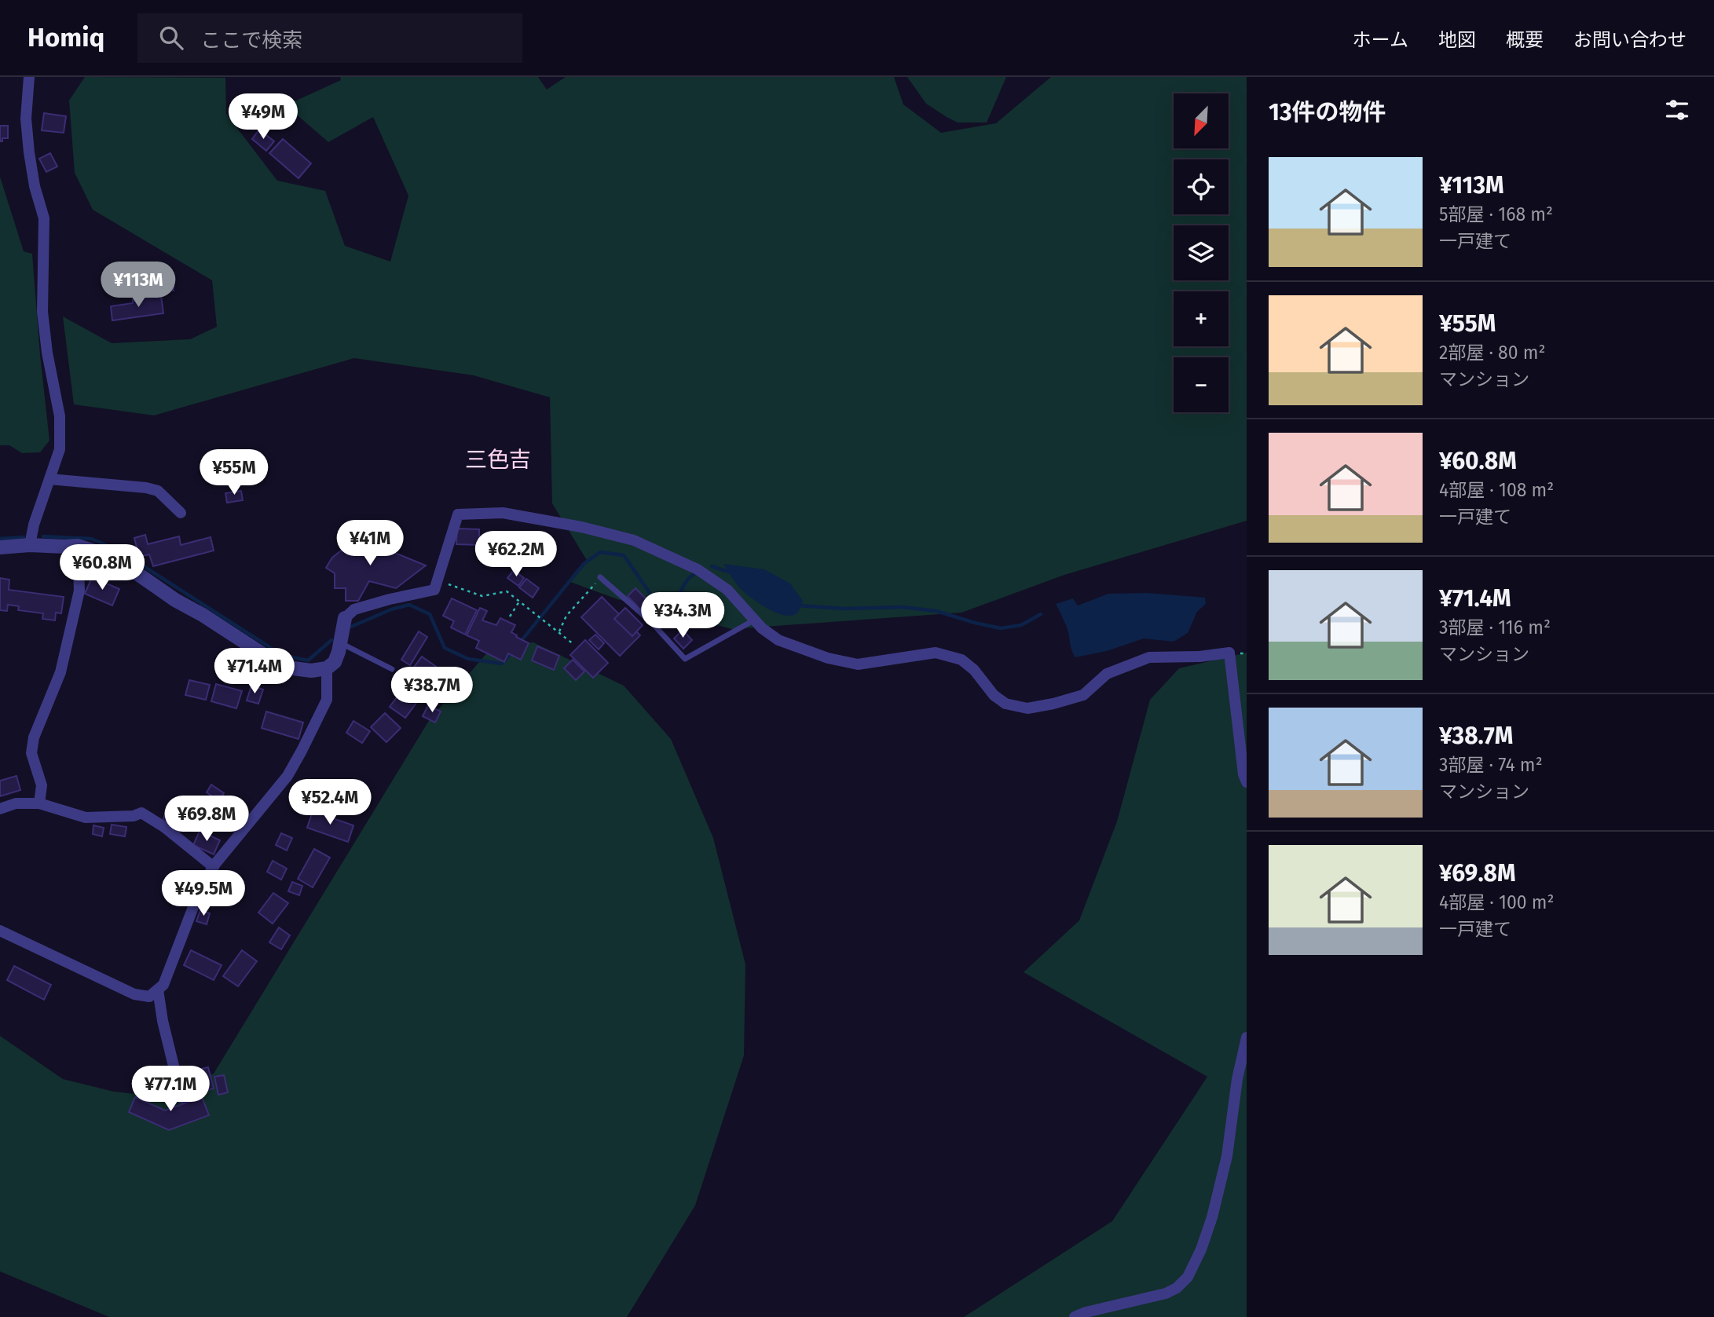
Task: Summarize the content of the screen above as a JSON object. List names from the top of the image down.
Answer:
{
  "districts": ["三色吉"],
  "north": "bottom left",
  "page": {
    "header": "Homiq",
    "search": "ここで検索",
    "nav": [
      "ホーム",
      "地図",
      "概要",
      "お問い合わせ"
    ],
    "heading": "13件の物件",
    "map_buttons": ["+", "−"],
    "price": [
      "¥49M",
      "¥113M",
      "¥55M",
      "¥41M",
      "¥62.2M",
      "¥60.8M",
      "¥34.3M",
      "¥71.4M",
      "¥38.7M",
      "¥52.4M",
      "¥69.8M",
      "¥49.5M",
      "¥77.1M"
    ],
    "list": [
      {
        "name": "¥113M",
        "note": "5部屋 · 168 m² · 一戸建て"
      },
      {
        "name": "¥55M",
        "note": "2部屋 · 80 m² · マンション"
      },
      {
        "name": "¥60.8M",
        "note": "4部屋 · 108 m² · 一戸建て"
      },
      {
        "name": "¥71.4M",
        "note": "3部屋 · 116 m² · マンション"
      },
      {
        "name": "¥38.7M",
        "note": "3部屋 · 74 m² · マンション"
      },
      {
        "name": "¥69.8M",
        "note": "4部屋 · 100 m² · 一戸建て"
      }
    ]
  }
}
